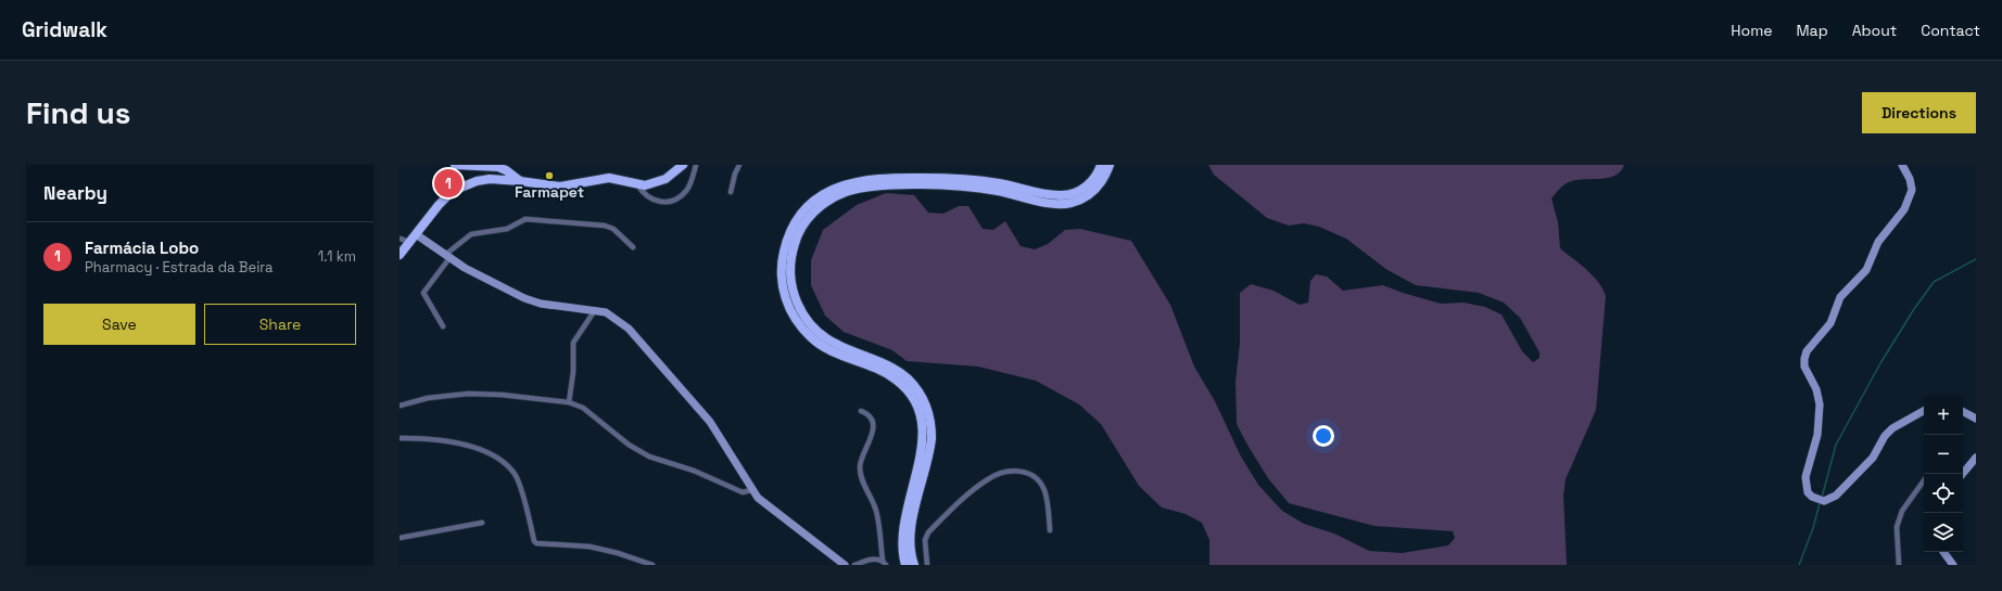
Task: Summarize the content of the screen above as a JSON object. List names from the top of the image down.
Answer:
{
  "places": ["Farmapet"],
  "page": {
    "header": "Gridwalk",
    "nav": [
      "Home",
      "Map",
      "About",
      "Contact"
    ],
    "buttons": [
      "Directions",
      ["Save", "Share"]
    ],
    "title": "Find us",
    "heading": "Nearby",
    "pins": "1",
    "list": [
      {
        "mark": "1",
        "name": "Farmácia Lobo",
        "note": "Pharmacy · Estrada da Beira",
        "value": "1.1 km"
      }
    ],
    "map_buttons": ["+", "−"]
  }
}
